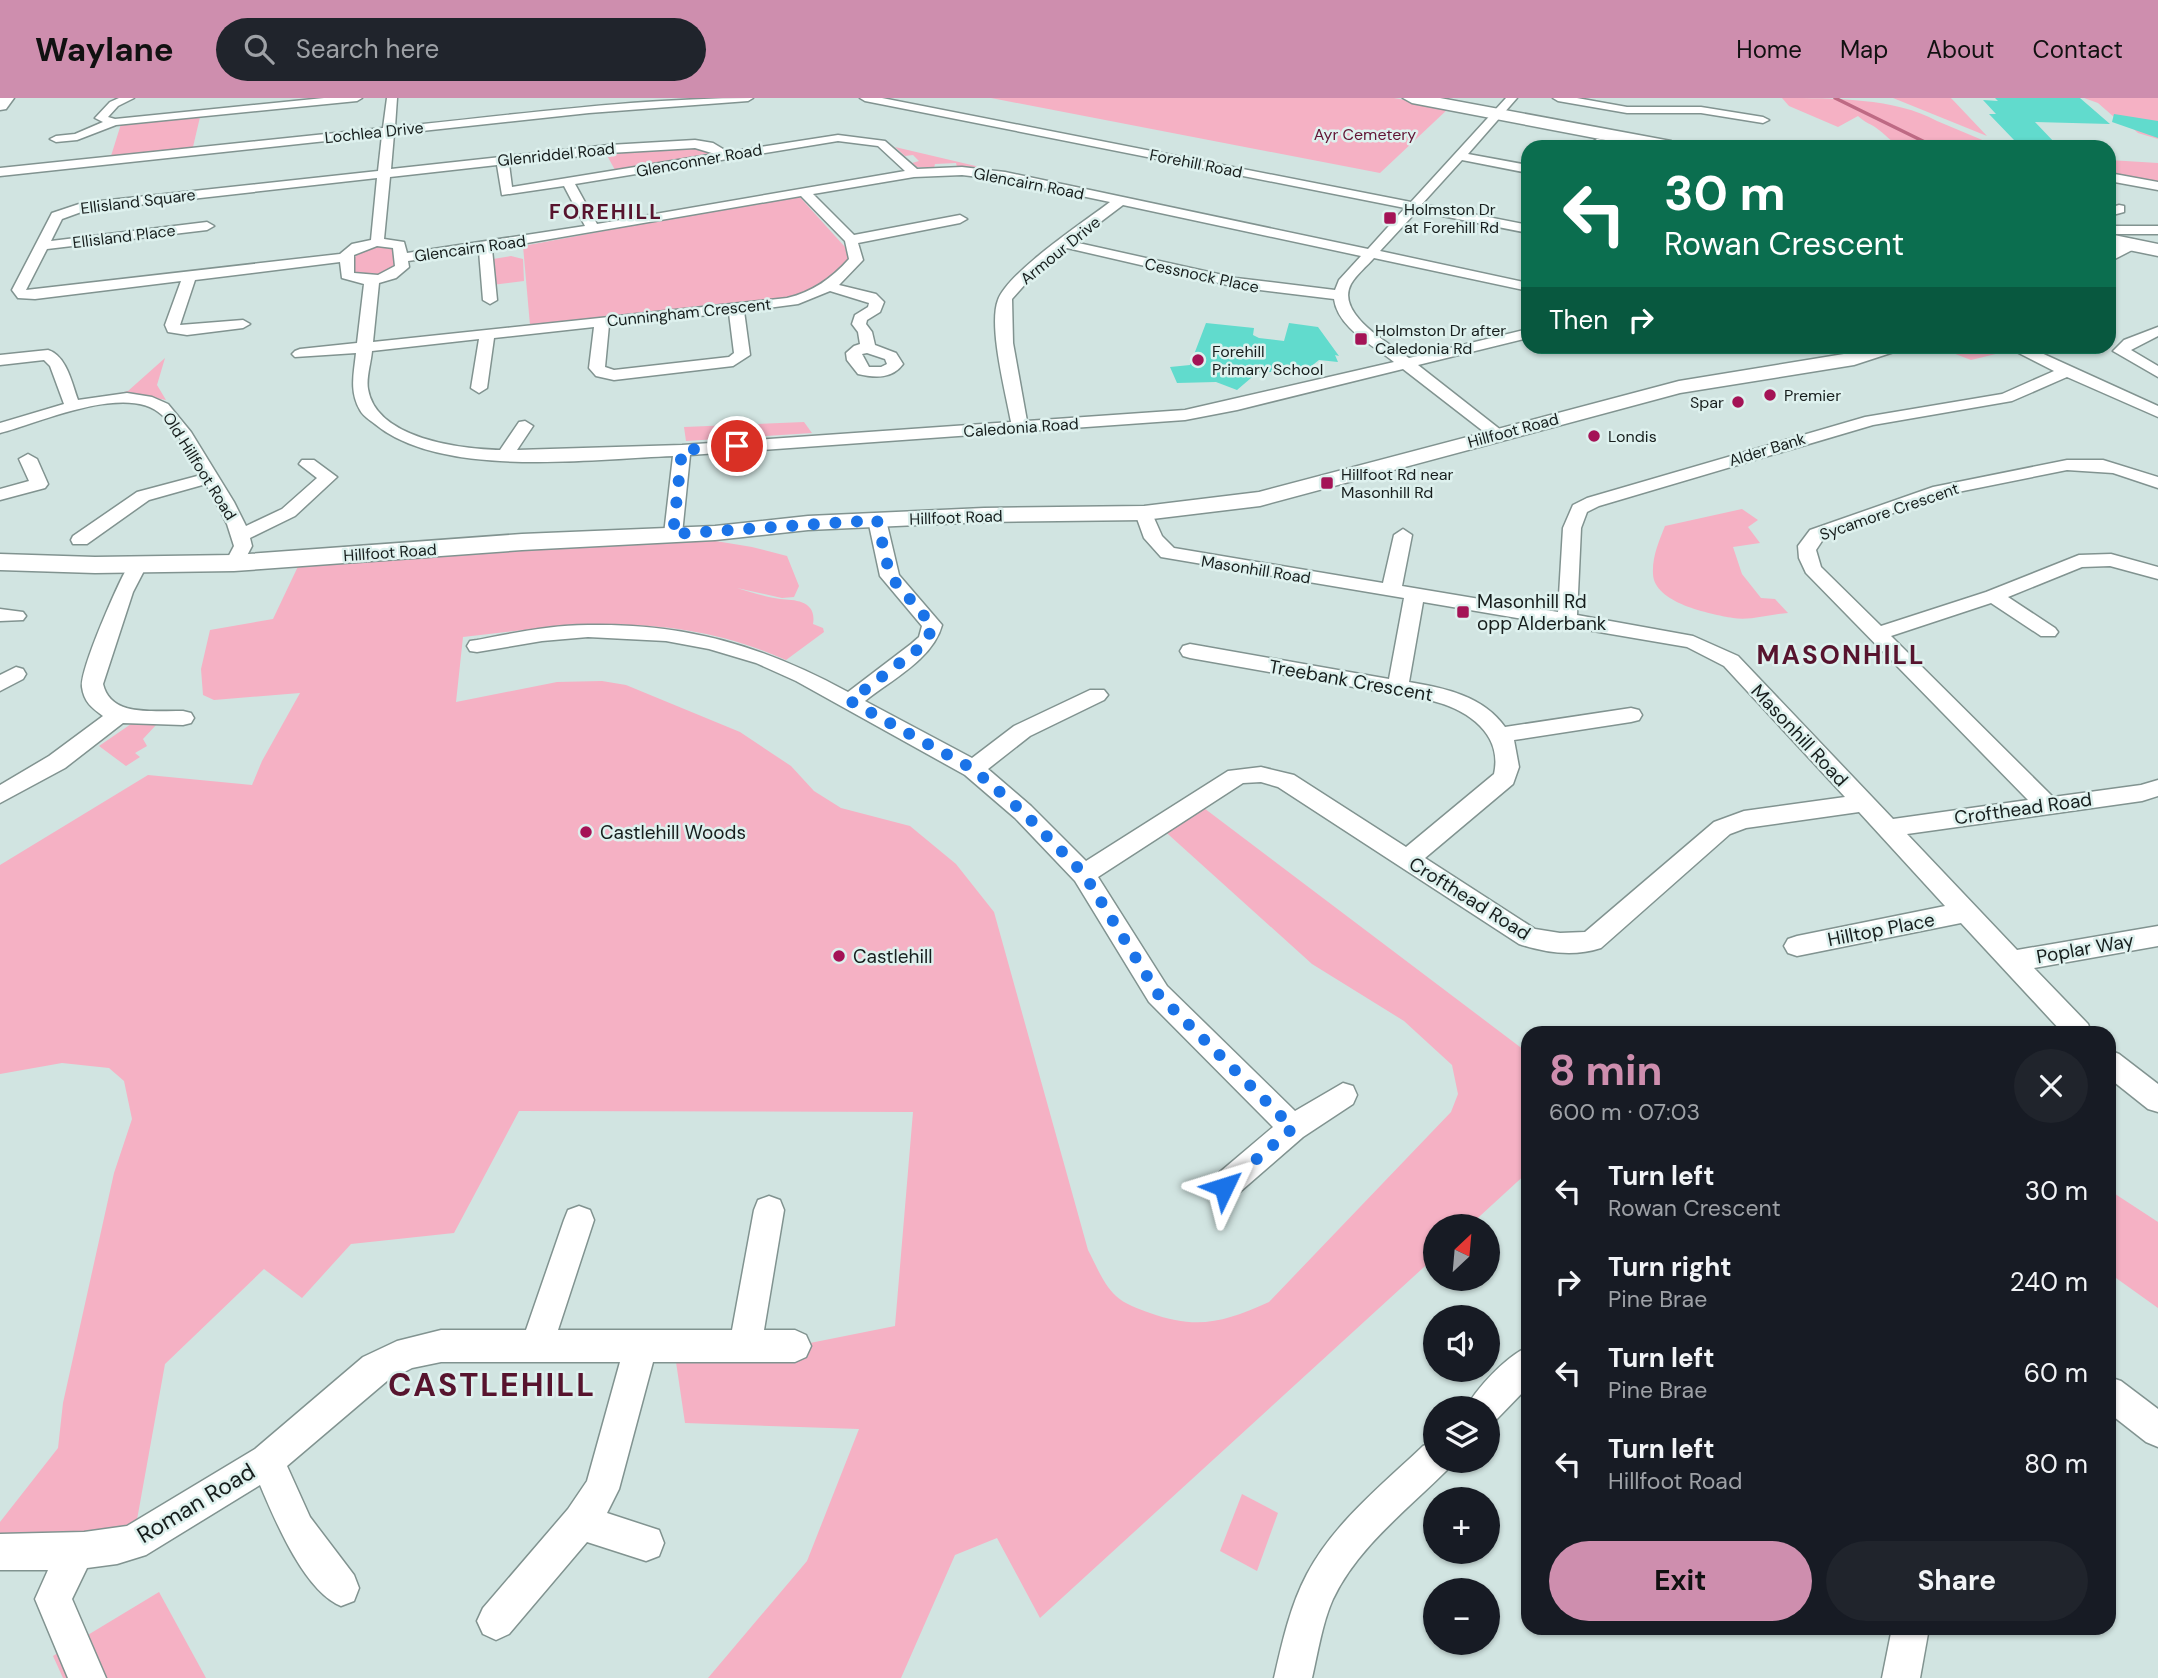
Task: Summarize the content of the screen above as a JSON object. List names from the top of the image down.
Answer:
{
  "streets": {
    "street": [
      "Lochlea Drive",
      "Glenriddel Road",
      "Glenconner Road",
      "Forehill Road",
      "Glencairn Road",
      "Ellisland Square",
      "Ellisland Place",
      "Armour Drive",
      "Cessnock Place",
      "Cunningham Crescent",
      "Caledonia Road",
      "Hillfoot Road",
      "Alder Bank",
      "Old Hillfoot Road",
      "Sycamore Crescent",
      "Masonhill Road",
      "Treebank Crescent",
      "Crofthead Road",
      "Hilltop Place",
      "Poplar Way",
      "Roman Road"
    ]
  },
  "crossings": [
    ["Glenriddel Road", "Glenconner Road"],
    ["Glenriddel Road", "Ellisland Square"],
    ["Glenconner Road", "Glencairn Road"],
    ["Glencairn Road", "Ellisland Square"],
    ["Glencairn Road", "Armour Drive"],
    ["Glencairn Road", "Caledonia Road"],
    ["Ellisland Square", "Ellisland Place"],
    ["Ellisland Square", "Caledonia Road"],
    ["Armour Drive", "Cessnock Place"],
    ["Armour Drive", "Caledonia Road"],
    ["Cunningham Crescent", "Caledonia Road"],
    ["Hillfoot Road", "Old Hillfoot Road"],
    ["Hillfoot Road", "Masonhill Road"],
    ["Alder Bank", "Masonhill Road"],
    ["Sycamore Crescent", "Crofthead Road"],
    ["Masonhill Road", "Crofthead Road"],
    ["Masonhill Road", "Hilltop Place"],
    ["Masonhill Road", "Poplar Way"]
  ],
  "districts": ["FOREHILL", "MASONHILL", "CASTLEHILL"],
  "parks": ["Ayr Cemetery"],
  "places": {
    "transit": [
      "Holmston Dr at Forehill Rd",
      "Holmston Dr after Caledonia Rd",
      "Hillfoot Rd near Masonhill Rd",
      "Masonhill Rd opp Alderbank"
    ],
    "other": [
      "Forehill Primary School",
      "Premier",
      "Spar",
      "Londis",
      "Castlehill Woods",
      "Castlehill"
    ]
  },
  "north": "top right",
  "page": {
    "header": "Waylane",
    "search": "Search here",
    "nav": [
      "Home",
      "Map",
      "About",
      "Contact"
    ],
    "turn": ["30 m", "Rowan Crescent"],
    "then": "Then",
    "heading": ["8 min", "600 m · 07:03"],
    "list": [
      {
        "name": "Turn left",
        "note": "Rowan Crescent",
        "value": "30 m"
      },
      {
        "name": "Turn right",
        "note": "Pine Brae",
        "value": "240 m"
      },
      {
        "name": "Turn left",
        "note": "Pine Brae",
        "value": "60 m"
      },
      {
        "name": "Turn left",
        "note": "Hillfoot Road",
        "value": "80 m"
      }
    ],
    "map_buttons": ["+", "−"],
    "buttons": ["Exit", "Share"]
  }
}
